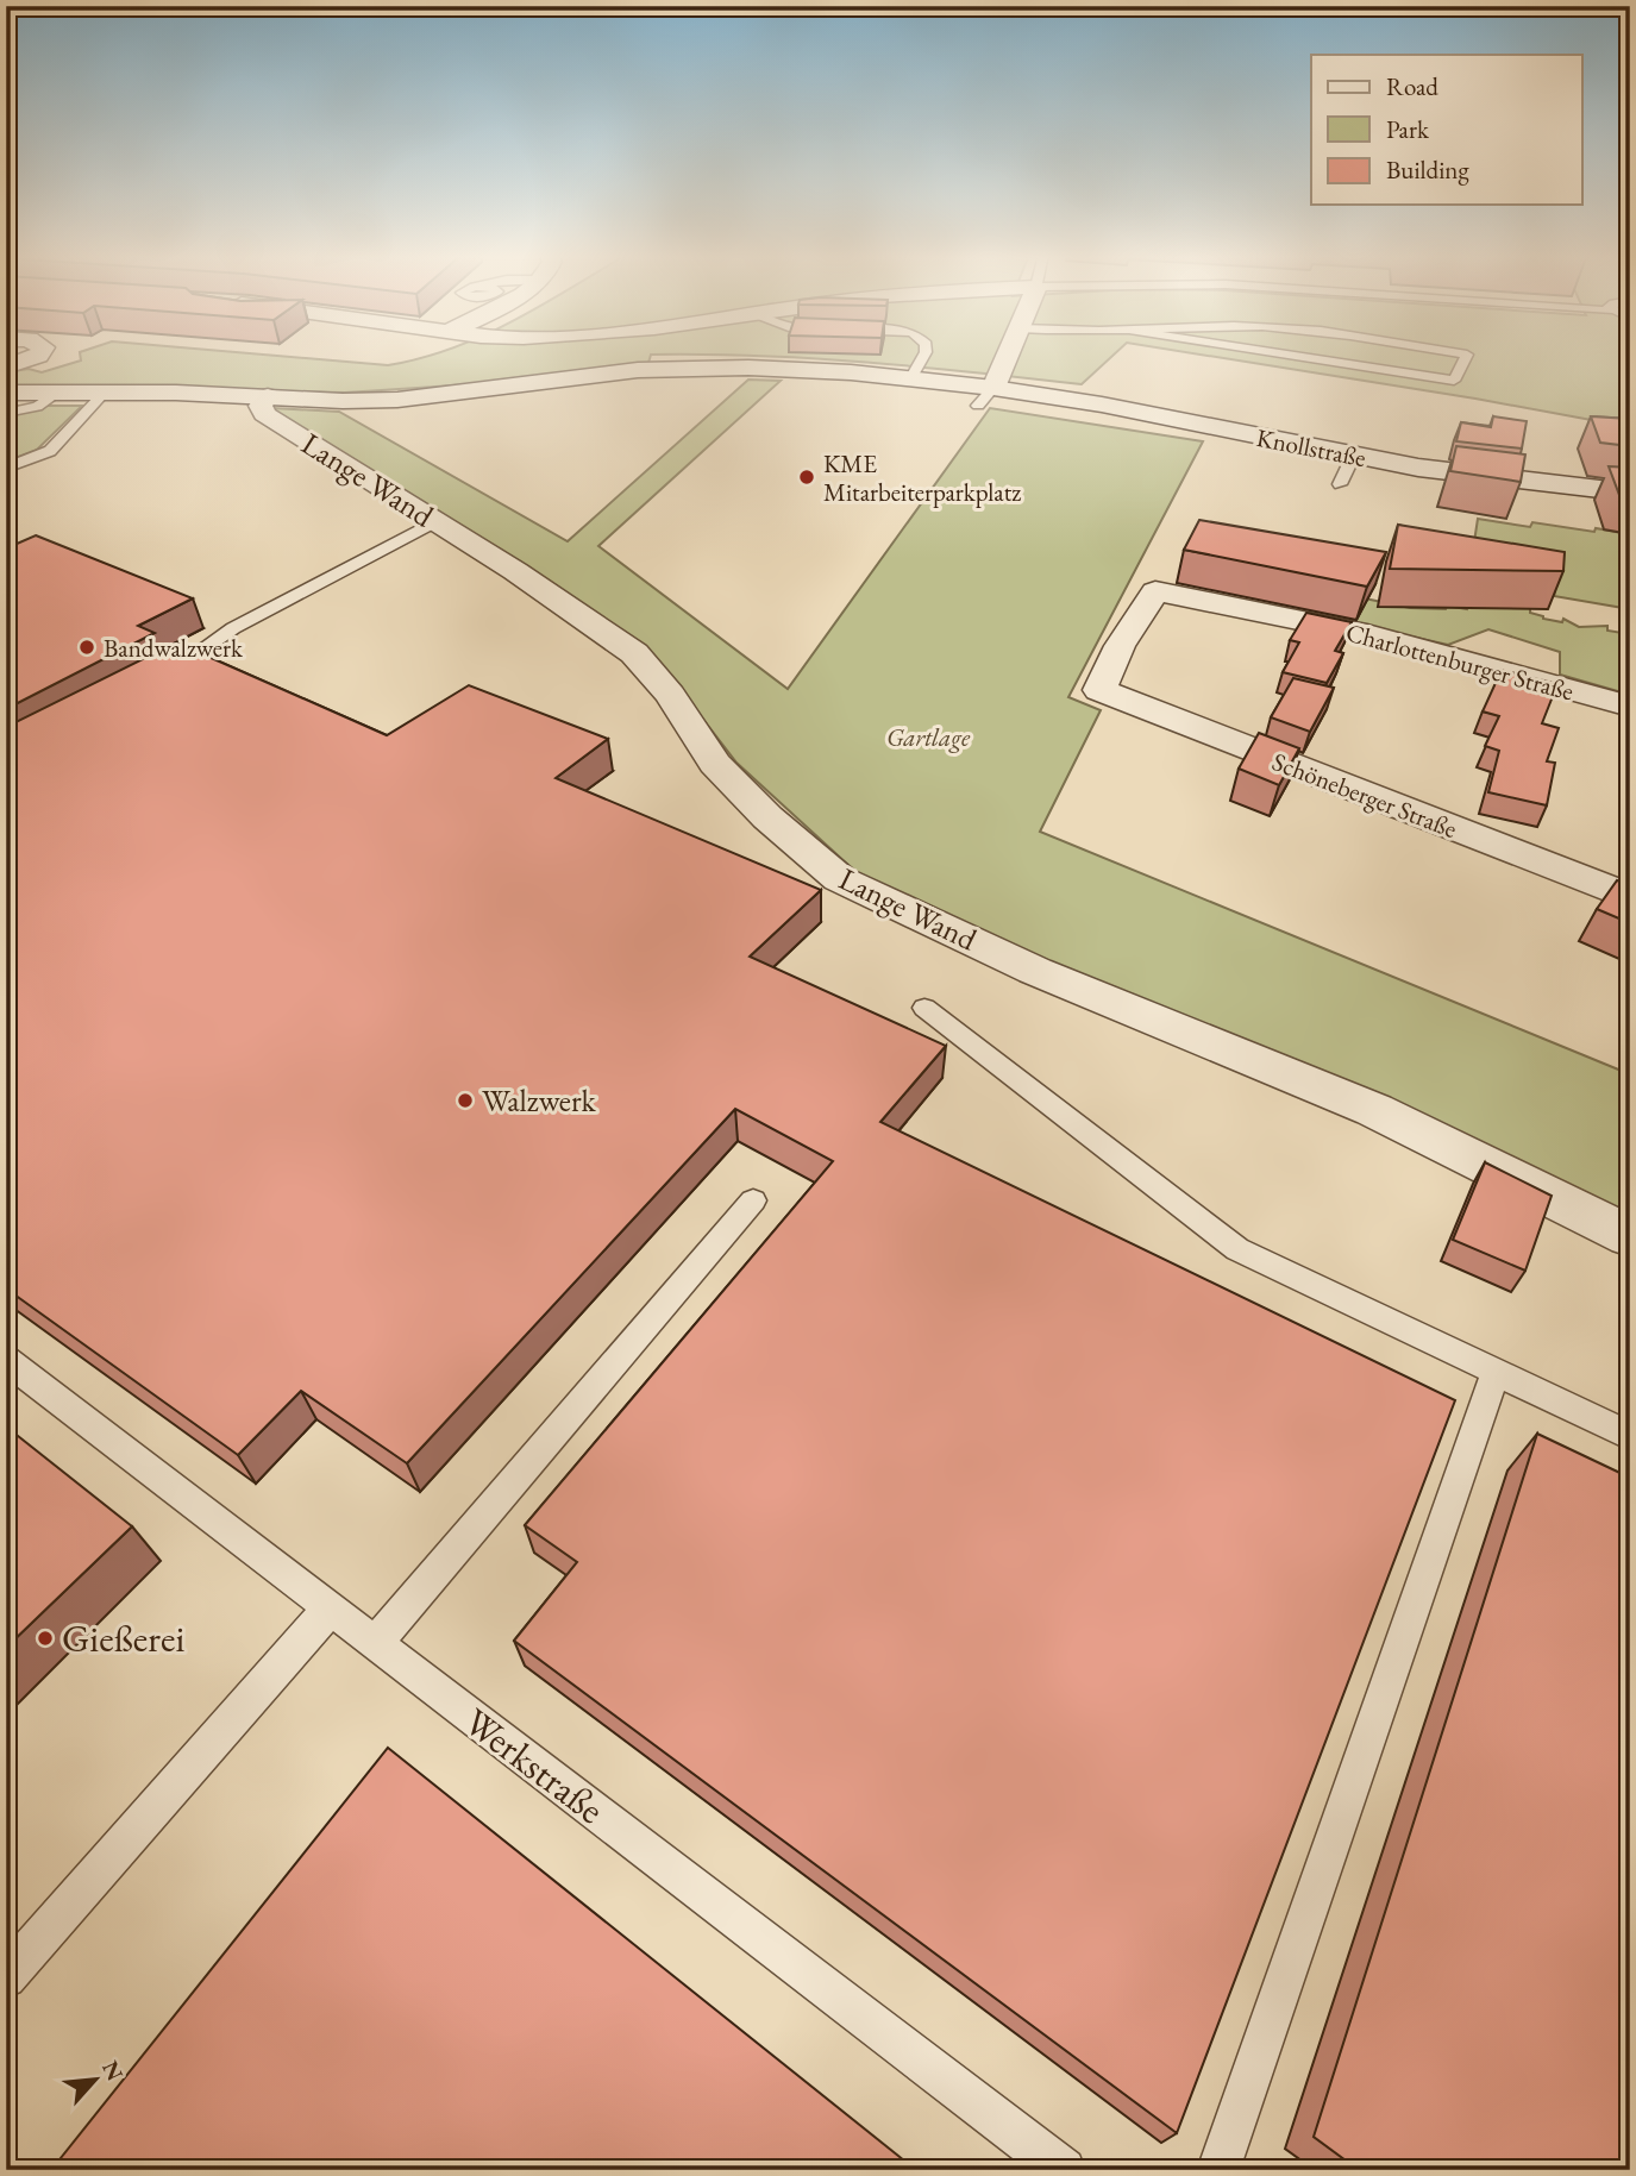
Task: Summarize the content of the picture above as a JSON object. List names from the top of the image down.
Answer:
{
  "streets": {
    "street": [
      "Knollstraße",
      "Lange Wand",
      "Charlottenburger Straße",
      "Schöneberger Straße"
    ],
    "lane": ["Werkstraße"]
  },
  "crossings": [
    ["Knollstraße", "Lange Wand"],
    ["Charlottenburger Straße", "Schöneberger Straße"]
  ],
  "parks": ["Gartlage"],
  "places": [
    "KME Mitarbeiterparkplatz",
    "Bandwalzwerk",
    "Walzwerk",
    "Gießerei"
  ],
  "legend": ["Road", "Park", "Building"],
  "north": "top right"
}
